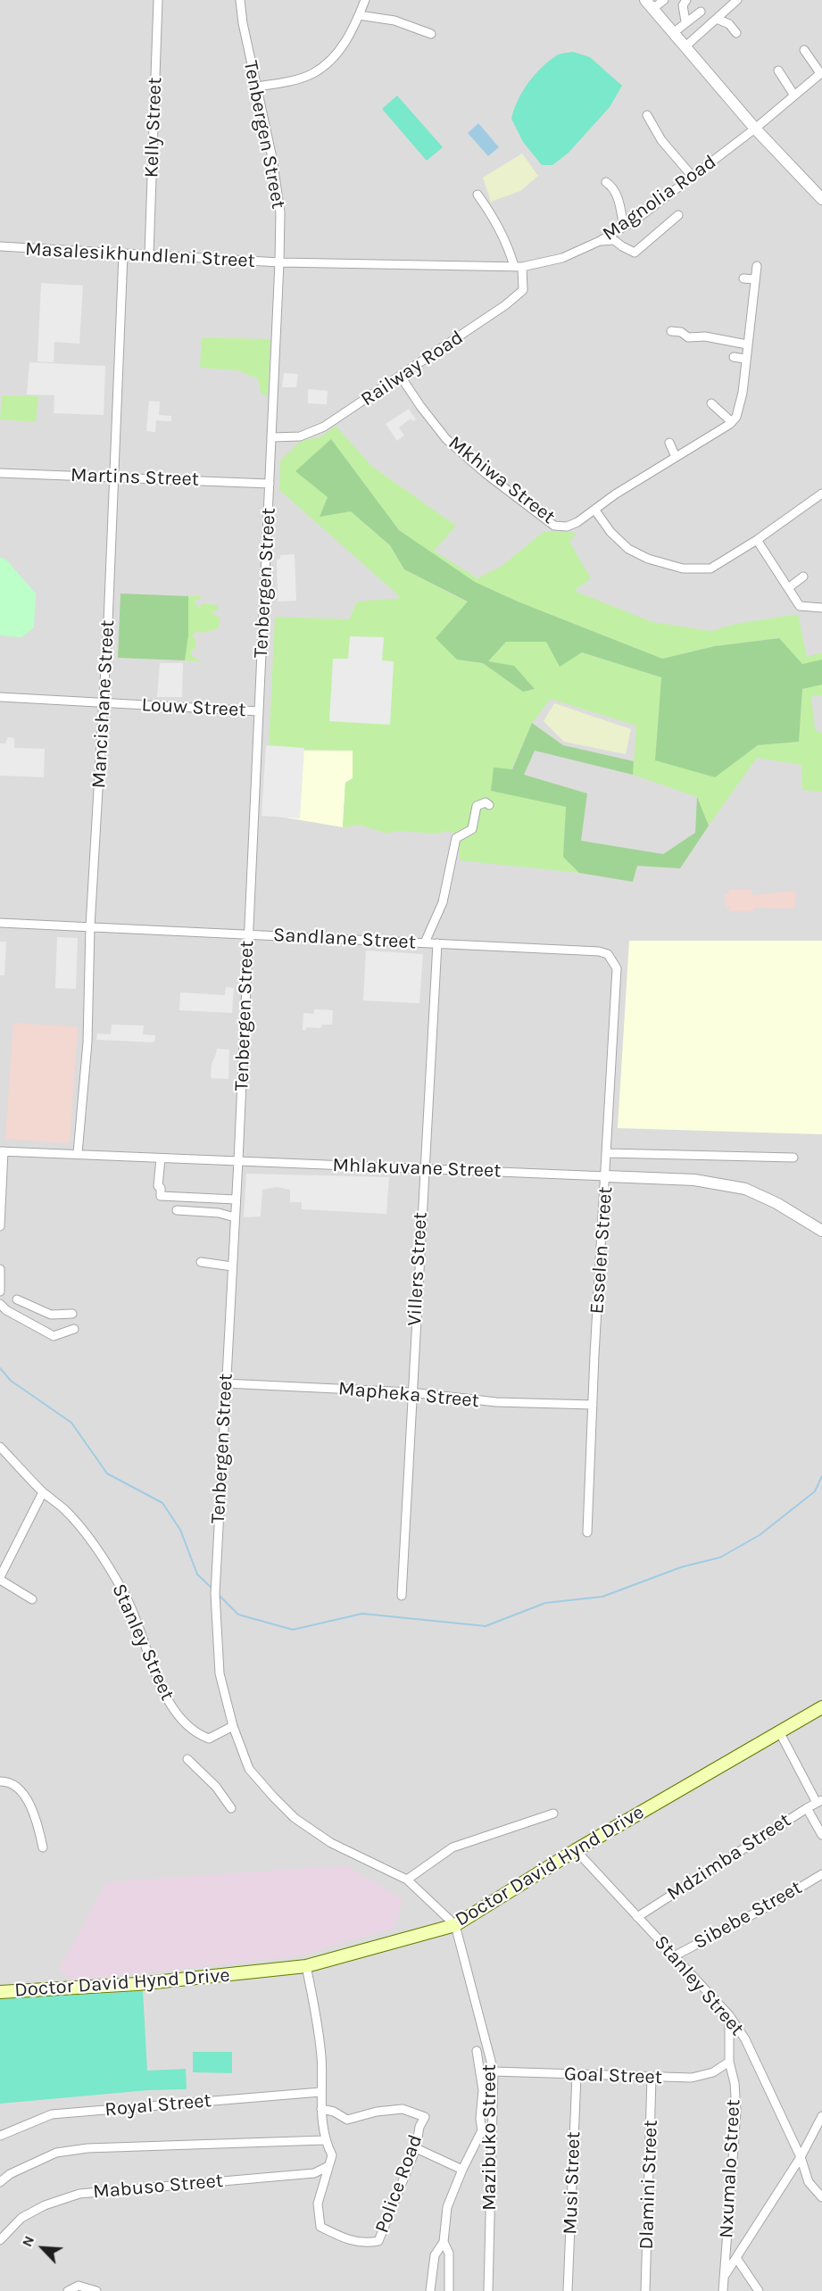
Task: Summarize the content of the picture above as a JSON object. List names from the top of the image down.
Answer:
{
  "streets": {
    "main road": ["Doctor David Hynd Drive"],
    "street": [
      "Kelly Street",
      "Tenbergen Street",
      "Magnolia Road",
      "Masalesikhundleni Street",
      "Railway Road",
      "Martins Street",
      "Mkhiwa Street",
      "Mancishane Street",
      "Louw Street",
      "Sandlane Street",
      "Mhlakuvane Street",
      "Esselen Street",
      "Villers Street",
      "Mapheka Street",
      "Stanley Street",
      "Mdzimba Street",
      "Sibebe Street",
      "Goal Street",
      "Royal Street",
      "Mazibuko Street",
      "Nxumalo Street",
      "Musi Street",
      "Police Road",
      "Dlamini Street",
      "Mabuso Street"
    ]
  },
  "crossings": [
    ["Kelly Street", "Masalesikhundleni Street"],
    ["Tenbergen Street", "Magnolia Road"],
    ["Tenbergen Street", "Masalesikhundleni Street"],
    ["Tenbergen Street", "Railway Road"],
    ["Tenbergen Street", "Martins Street"],
    ["Tenbergen Street", "Louw Street"],
    ["Tenbergen Street", "Sandlane Street"],
    ["Tenbergen Street", "Mhlakuvane Street"],
    ["Tenbergen Street", "Mapheka Street"],
    ["Tenbergen Street", "Stanley Street"],
    ["Tenbergen Street", "Doctor David Hynd Drive"],
    ["Tenbergen Street", "Mazibuko Street"],
    ["Magnolia Road", "Masalesikhundleni Street"],
    ["Magnolia Road", "Railway Road"],
    ["Masalesikhundleni Street", "Mancishane Street"],
    ["Railway Road", "Mkhiwa Street"],
    ["Martins Street", "Mancishane Street"],
    ["Mancishane Street", "Louw Street"],
    ["Mancishane Street", "Sandlane Street"],
    ["Mancishane Street", "Mhlakuvane Street"],
    ["Sandlane Street", "Esselen Street"],
    ["Sandlane Street", "Villers Street"],
    ["Mhlakuvane Street", "Esselen Street"],
    ["Mhlakuvane Street", "Villers Street"],
    ["Esselen Street", "Mapheka Street"],
    ["Villers Street", "Mapheka Street"],
    ["Stanley Street", "Mdzimba Street"],
    ["Stanley Street", "Doctor David Hynd Drive"],
    ["Stanley Street", "Sibebe Street"],
    ["Stanley Street", "Nxumalo Street"],
    ["Doctor David Hynd Drive", "Mazibuko Street"],
    ["Doctor David Hynd Drive", "Police Road"],
    ["Goal Street", "Mazibuko Street"],
    ["Goal Street", "Nxumalo Street"],
    ["Goal Street", "Musi Street"],
    ["Goal Street", "Dlamini Street"],
    ["Royal Street", "Police Road"],
    ["Police Road", "Mabuso Street"]
  ],
  "north": "top left"
}
